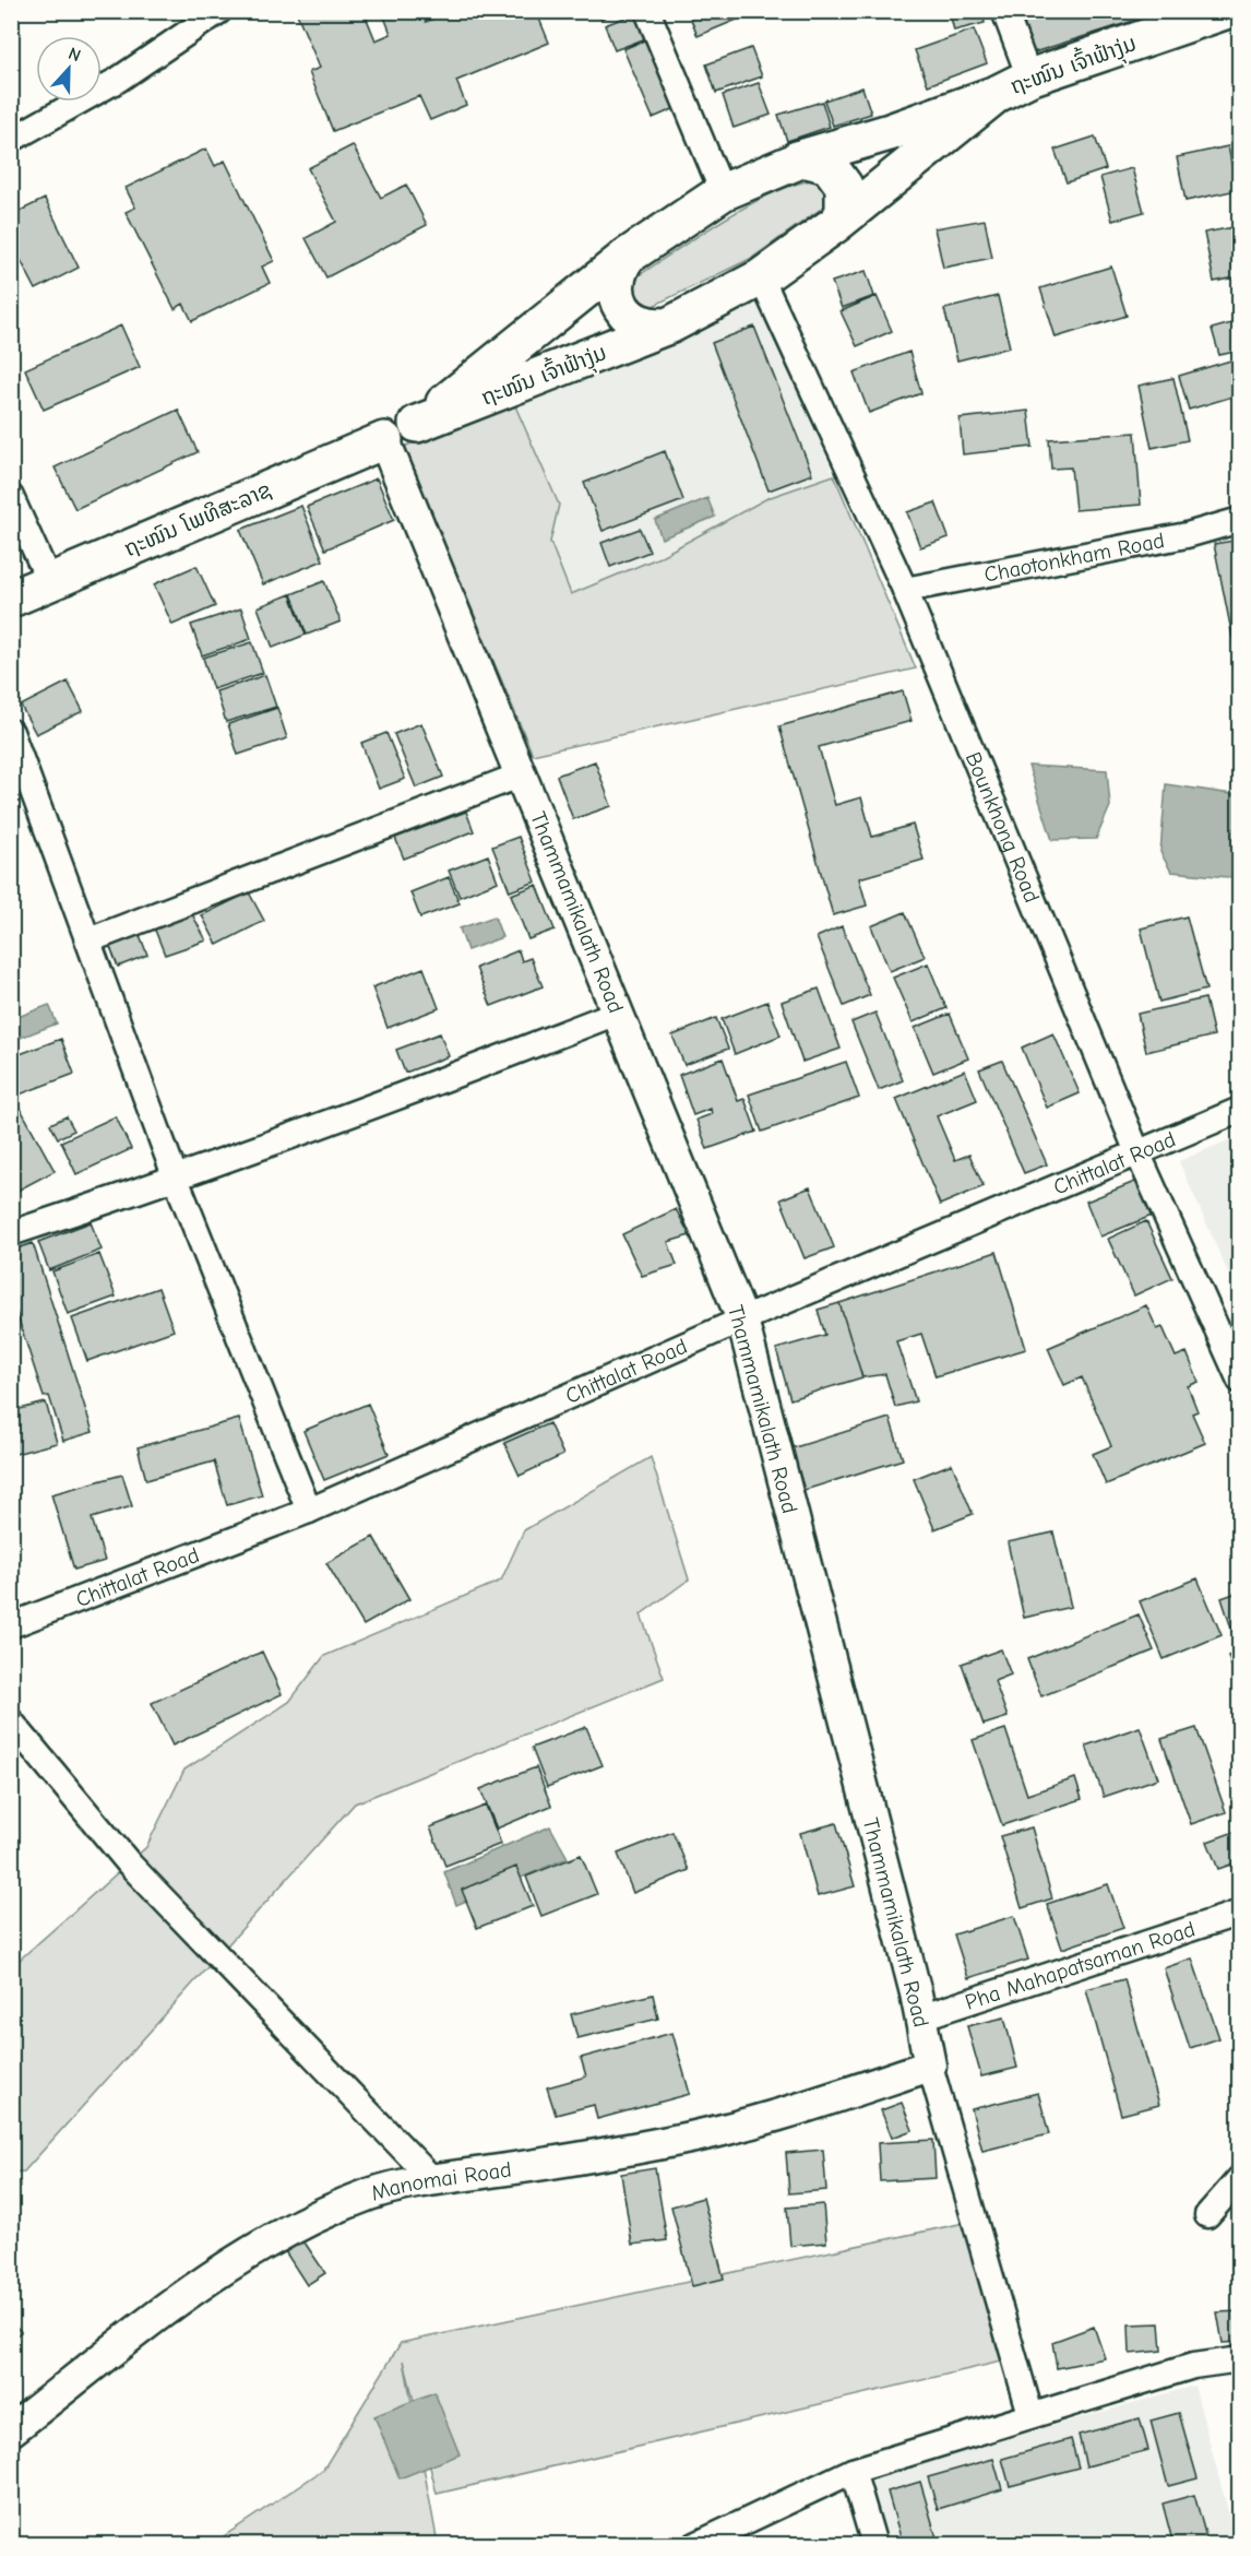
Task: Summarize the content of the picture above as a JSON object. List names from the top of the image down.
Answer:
{
  "streets": {
    "main road": ["ຖະໜົນ ເຈົ້າຟ້າງຸ່ມ", "ຖະໜົນ ໂພທິສະລາຊ"],
    "street": [
      "Chaotonkham Road",
      "Bounkhong Road",
      "Thammamikalath Road",
      "Chittalat Road",
      "Pha Mahapatsaman Road",
      "Manomai Road"
    ]
  },
  "crossings": [
    ["ຖະໜົນ ເຈົ້າຟ້າງຸ່ມ", "ຖະໜົນ ໂພທິສະລາຊ"],
    ["ຖະໜົນ ເຈົ້າຟ້າງຸ່ມ", "Bounkhong Road"],
    ["ຖະໜົນ ເຈົ້າຟ້າງຸ່ມ", "Thammamikalath Road"],
    ["ຖະໜົນ ໂພທິສະລາຊ", "Thammamikalath Road"],
    ["Chaotonkham Road", "Bounkhong Road"],
    ["Bounkhong Road", "Chittalat Road"],
    ["Thammamikalath Road", "Chittalat Road"],
    ["Thammamikalath Road", "Pha Mahapatsaman Road"],
    ["Thammamikalath Road", "Manomai Road"]
  ],
  "north": "top"
}
